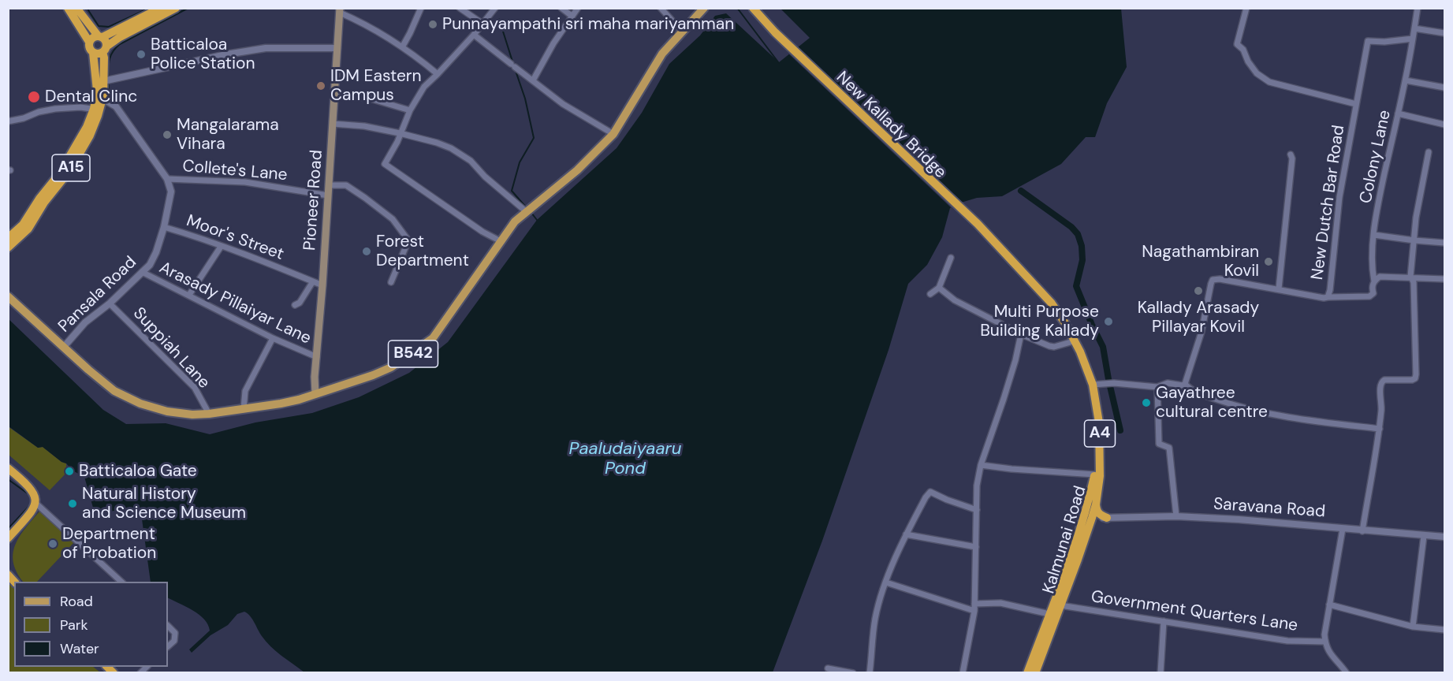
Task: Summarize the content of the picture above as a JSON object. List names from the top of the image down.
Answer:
{
  "streets": {
    "highway": [
      "New Kallady Bridge",
      "A15",
      "A4",
      "Kalmunai Road"
    ],
    "main road": ["Pioneer Road", "B542"],
    "street": [
      "Colony Lane",
      "Collete's Lane",
      "New Dutch Bar Road",
      "Moor's Street",
      "Pansala Road",
      "Arasady Pillaiyar Lane",
      "Suppiah Lane",
      "Saravana Road",
      "Government Quarters Lane"
    ]
  },
  "crossings": [
    ["New Kallady Bridge", "A4"],
    ["New Kallady Bridge", "Kalmunai Road"],
    ["Colony Lane", "New Dutch Bar Road"],
    ["Collete's Lane", "Pioneer Road"],
    ["Collete's Lane", "Pansala Road"],
    ["Pioneer Road", "Moor's Street"],
    ["Pioneer Road", "Arasady Pillaiyar Lane"],
    ["Pioneer Road", "B542"],
    ["Moor's Street", "Pansala Road"],
    ["Pansala Road", "Arasady Pillaiyar Lane"],
    ["Pansala Road", "Suppiah Lane"],
    ["Pansala Road", "B542"],
    ["Suppiah Lane", "B542"],
    ["Saravana Road", "Kalmunai Road"],
    ["Kalmunai Road", "Government Quarters Lane"]
  ],
  "water": ["Paaludaiyaaru Pond"],
  "places": [
    "Punnayampathi sri maha mariyamman",
    "Batticaloa Police Station",
    "IDM Eastern Campus",
    "Dental Clinc",
    "Mangalarama Vihara",
    "Forest Department",
    "Nagathambiran Kovil",
    "Kallady Arasady Pillayar Kovil",
    "Multi Purpose Building Kallady",
    "Gayathree cultural centre",
    "Batticaloa Gate",
    "Natural History and Science Museum",
    "Department of Probation"
  ],
  "legend": ["Road", "Park", "Water"]
}
